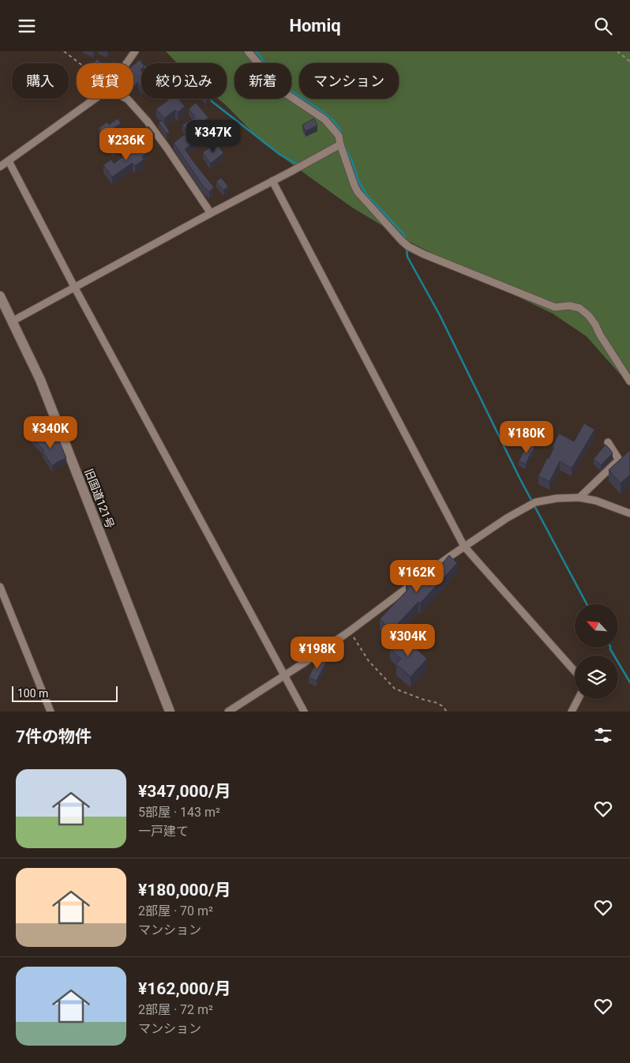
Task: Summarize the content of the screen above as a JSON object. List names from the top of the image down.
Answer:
{
  "streets": {
    "street": ["旧国道121号"]
  },
  "scale_bar": "100 m",
  "north": "top left",
  "page": {
    "header": "Homiq",
    "chip": [
      "購入",
      "賃貸",
      "絞り込み",
      "新着",
      "マンション"
    ],
    "price": [
      "¥347K",
      "¥236K",
      "¥340K",
      "¥180K",
      "¥162K",
      "¥304K",
      "¥198K"
    ],
    "scale": "100 m",
    "heading": "7件の物件",
    "list": [
      {
        "name": "¥347,000/月",
        "note": "5部屋 · 143 m² · 一戸建て"
      },
      {
        "name": "¥180,000/月",
        "note": "2部屋 · 70 m² · マンション"
      },
      {
        "name": "¥162,000/月",
        "note": "2部屋 · 72 m² · マンション"
      }
    ]
  }
}
